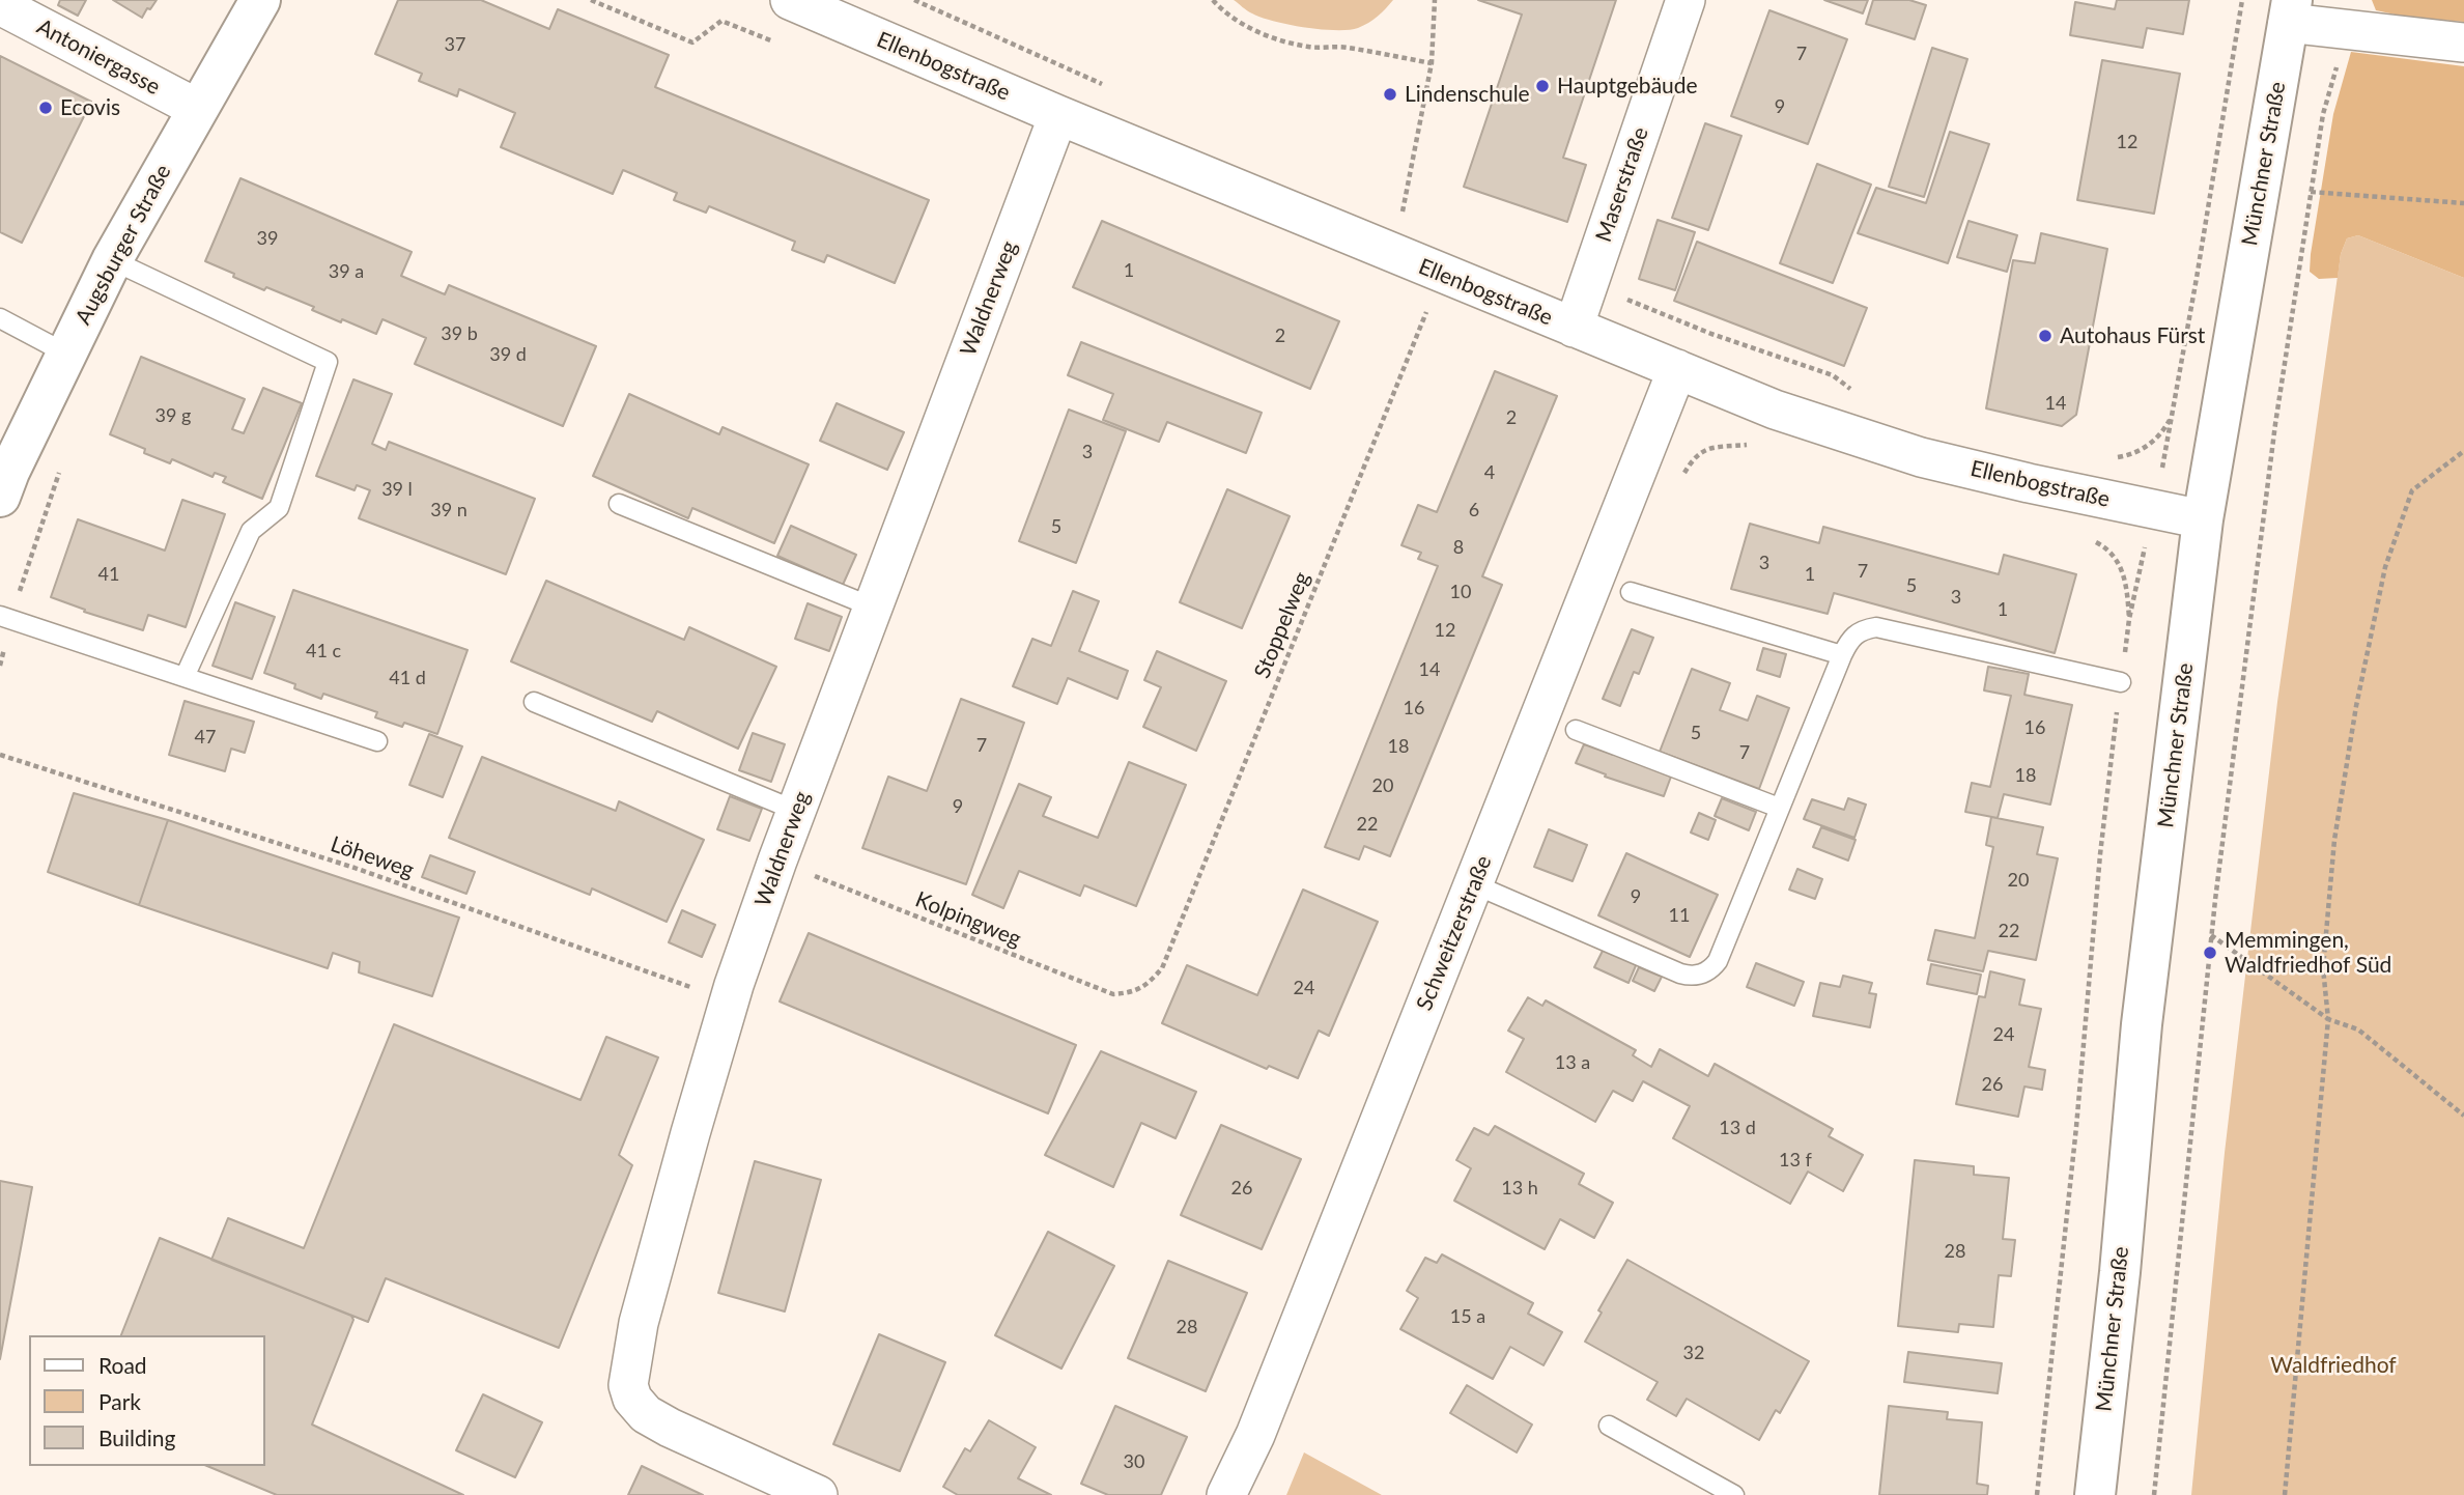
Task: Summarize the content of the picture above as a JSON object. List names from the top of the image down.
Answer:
{
  "streets": {
    "street": [
      "Antoniergasse",
      "Ellenbogstraße",
      "Münchner Straße",
      "Maserstraße",
      "Augsburger Straße",
      "Waldnerweg",
      "Schweitzerstraße"
    ],
    "path": ["Stoppelweg", "Löheweg", "Kolpingweg"]
  },
  "crossings": [
    ["Antoniergasse", "Augsburger Straße"],
    ["Ellenbogstraße", "Münchner Straße"],
    ["Ellenbogstraße", "Maserstraße"],
    ["Ellenbogstraße", "Waldnerweg"],
    ["Ellenbogstraße", "Stoppelweg"],
    ["Ellenbogstraße", "Schweitzerstraße"],
    ["Waldnerweg", "Löheweg"],
    ["Waldnerweg", "Kolpingweg"],
    ["Stoppelweg", "Kolpingweg"]
  ],
  "parks": ["Waldfriedhof"],
  "places": [
    "Hauptgebäude",
    "Lindenschule",
    "Ecovis",
    "Autohaus Fürst",
    "Memmingen, Waldfriedhof Süd"
  ],
  "house_numbers": [
    "37",
    "7",
    "9",
    "12",
    "39",
    "1",
    "39 a",
    "39 b",
    "2",
    "39 d",
    "14",
    "39 g",
    "2",
    "3",
    "4",
    "39 l",
    "39 n",
    "6",
    "5",
    "8",
    "3",
    "7",
    "41",
    "1",
    "5",
    "10",
    "3",
    "1",
    "12",
    "41 c",
    "14",
    "41 d",
    "16",
    "16",
    "5",
    "47",
    "7",
    "18",
    "7",
    "18",
    "20",
    "9",
    "22",
    "20",
    "9",
    "11",
    "22",
    "24",
    "24",
    "13 a",
    "26",
    "13 d",
    "13 f",
    "26",
    "13 h",
    "28",
    "15 a",
    "28",
    "32",
    "30"
  ],
  "legend": ["Road", "Park", "Building"]
}
